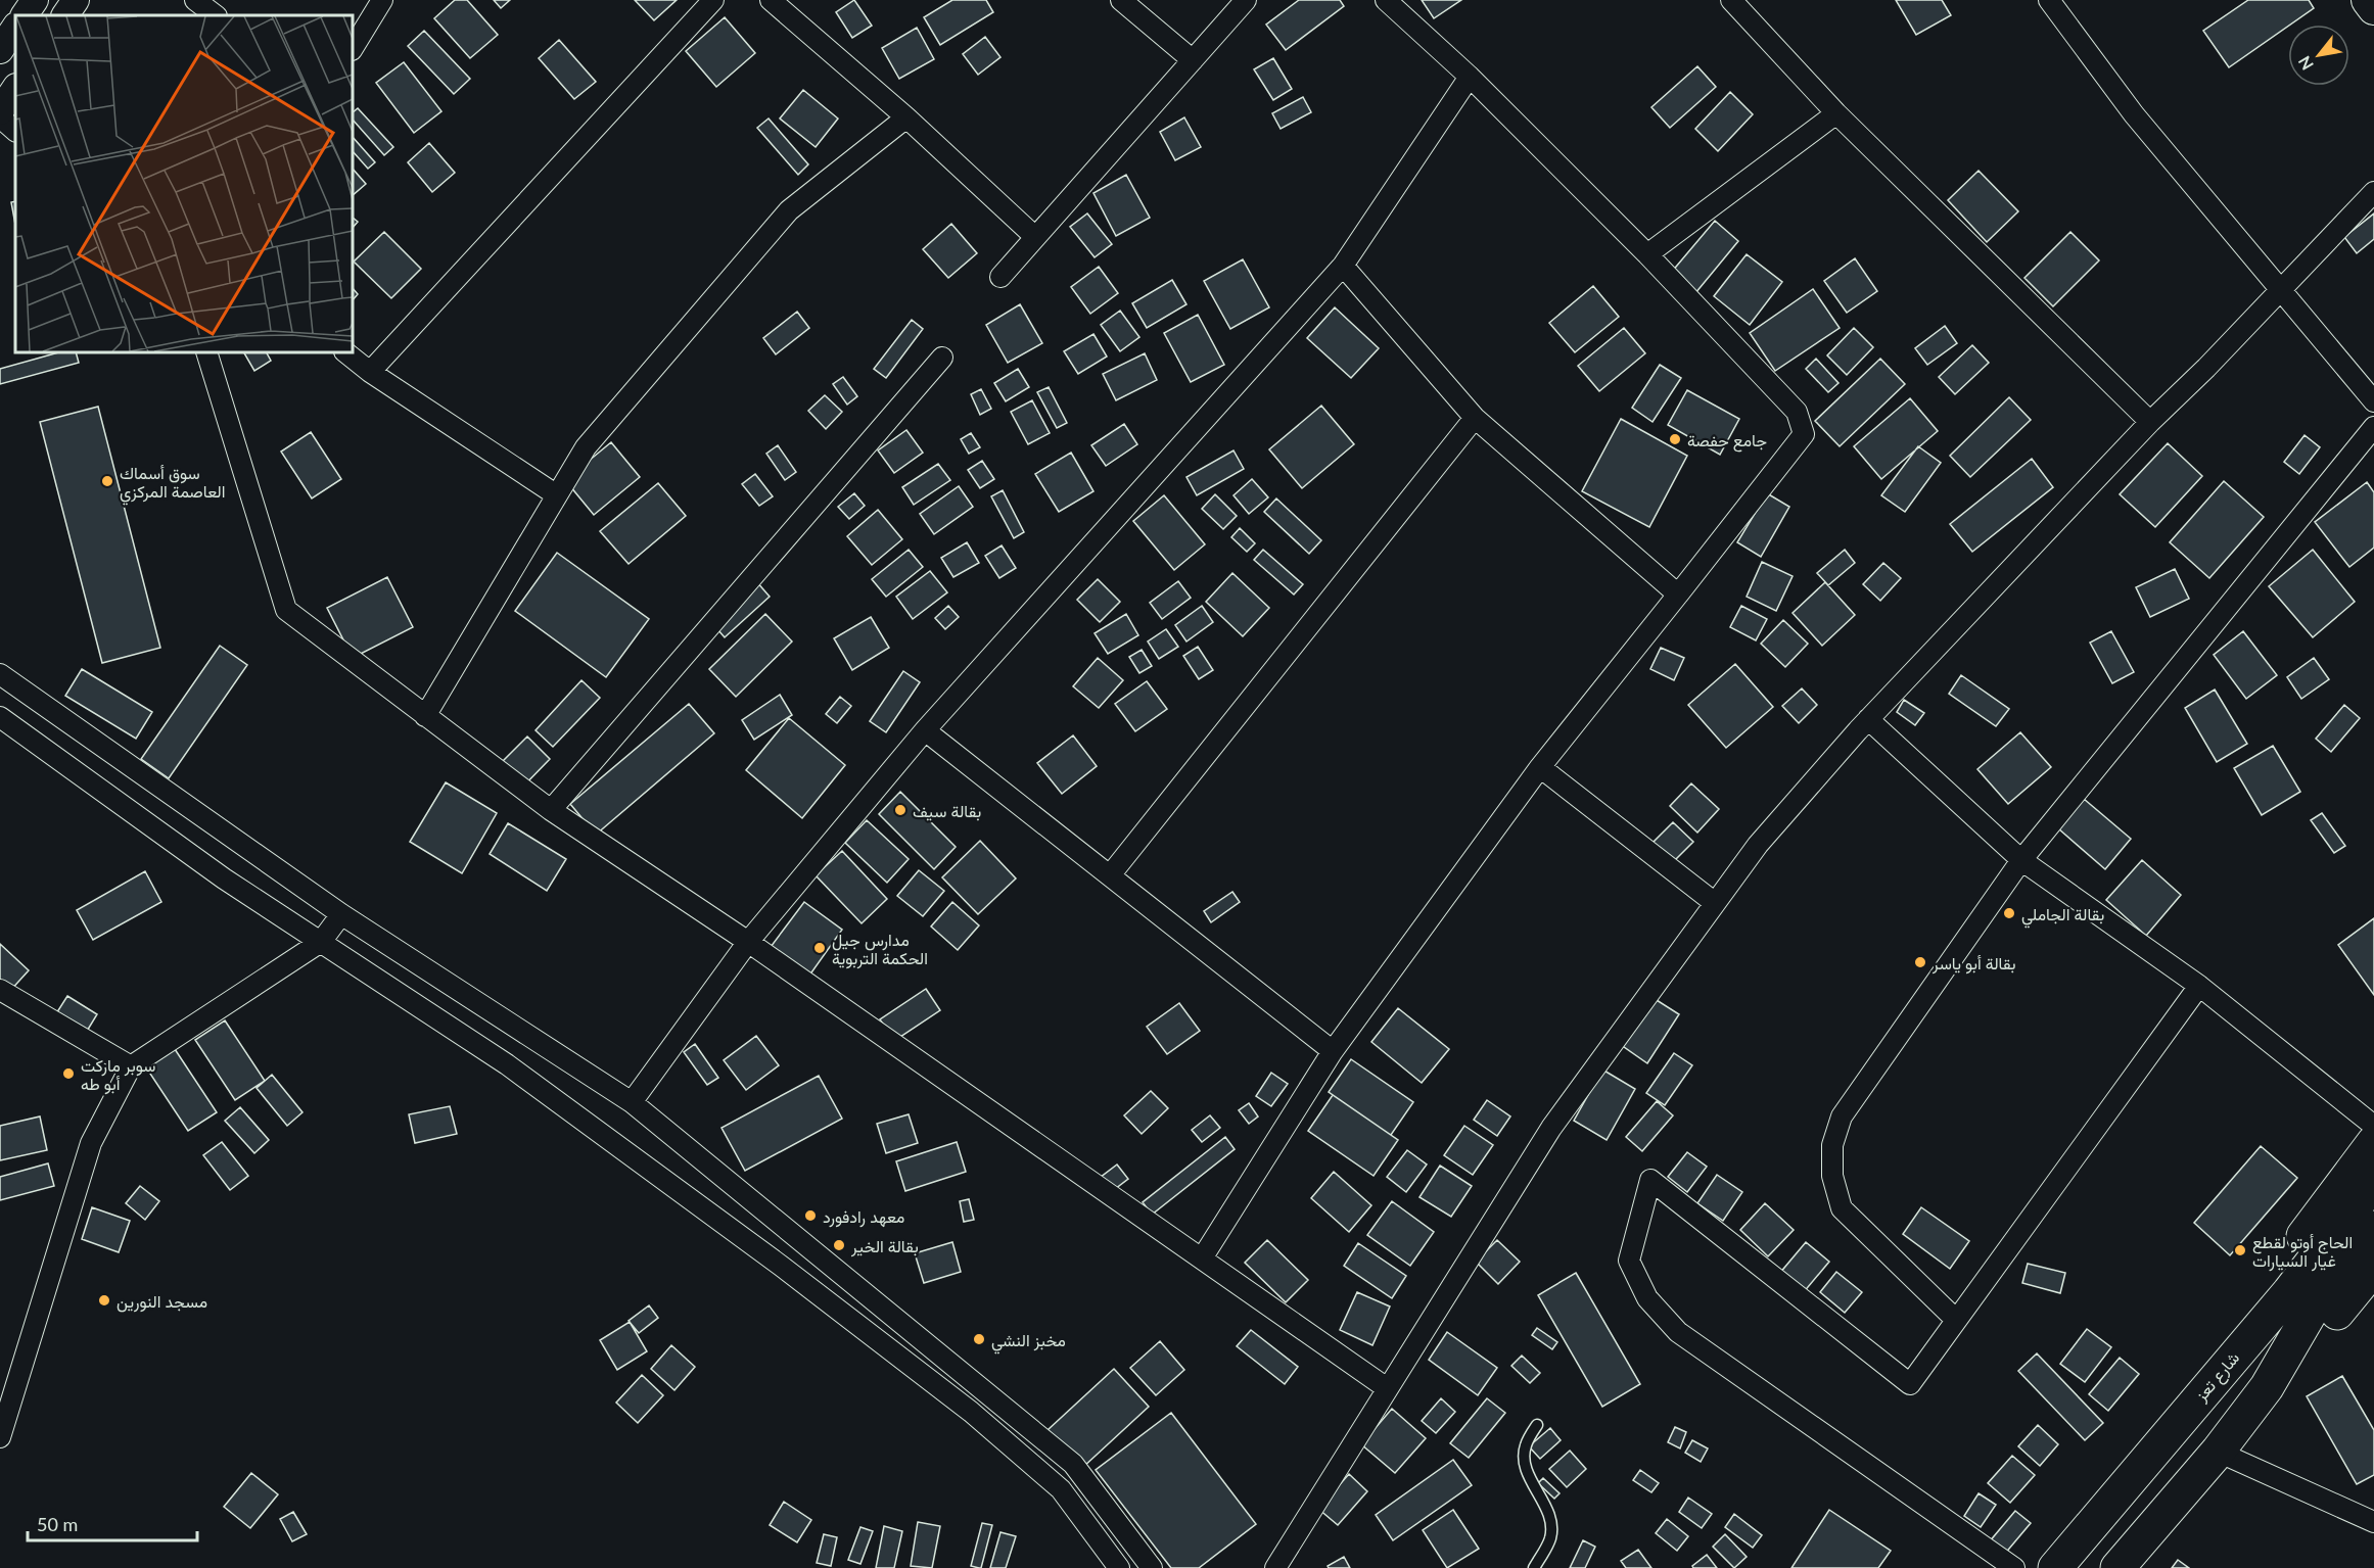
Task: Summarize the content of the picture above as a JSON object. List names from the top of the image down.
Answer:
{
  "streets": {
    "highway": ["شارع تعز"]
  },
  "places": [
    "جامع حفصة",
    "سوق أسماك العاصمة المركزي",
    "بقالة سيف",
    "بقالة الجاملي",
    "مدارس جيل الحكمة التربوية",
    "بقالة أبو ياسر",
    "سوبر ماركت أبو طه",
    "معهد رادفورد",
    "بقالة الخير",
    "الحاج أوتو لقطع غيار السيارات",
    "مسجد النورين",
    "مخبز النشي"
  ],
  "scale_bar": "50 m",
  "north": "bottom left"
}
